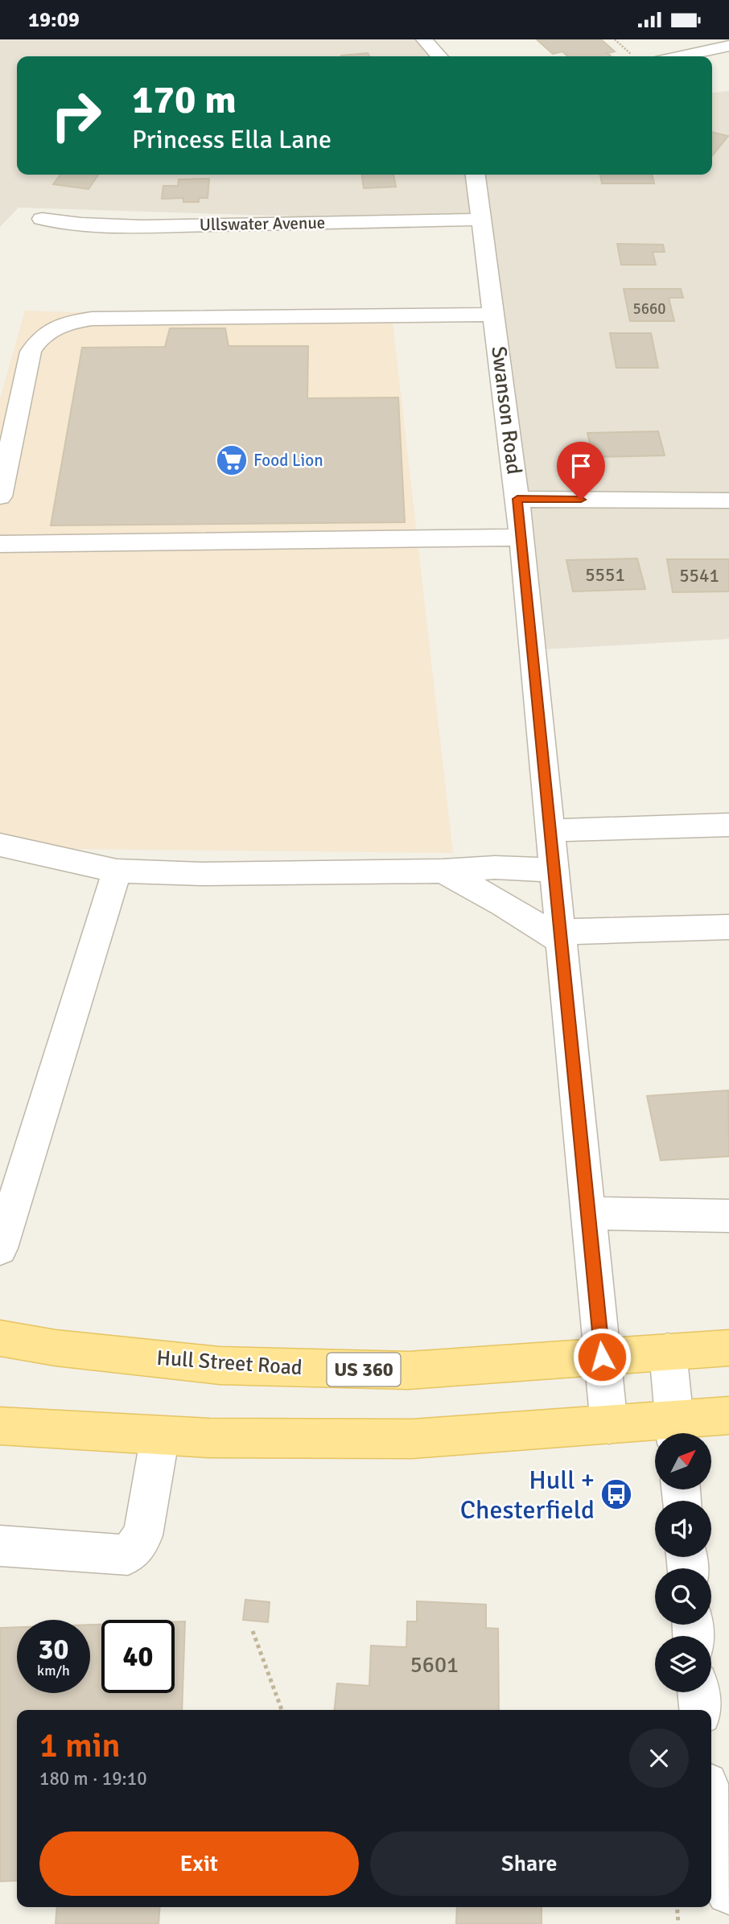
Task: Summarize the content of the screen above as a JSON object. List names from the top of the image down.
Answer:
{
  "streets": {
    "main road": ["Hull Street Road", "US 360"],
    "street": ["Ullswater Avenue", "Swanson Road"]
  },
  "crossings": [
    ["Ullswater Avenue", "Swanson Road"],
    ["Swanson Road", "Hull Street Road"]
  ],
  "places": {
    "supermarket": ["Food Lion"],
    "bus stop": ["Hull + Chesterfield"]
  },
  "house_numbers": [
    "5660",
    "5551",
    "5541",
    "5601"
  ],
  "north": "top right",
  "page": {
    "status": "19:09",
    "turn": ["170 m", "Princess Ella Lane"],
    "speed": "30 km/h",
    "limit": "40",
    "heading": ["1 min", "180 m · 19:10"],
    "buttons": ["Exit", "Share"]
  }
}
